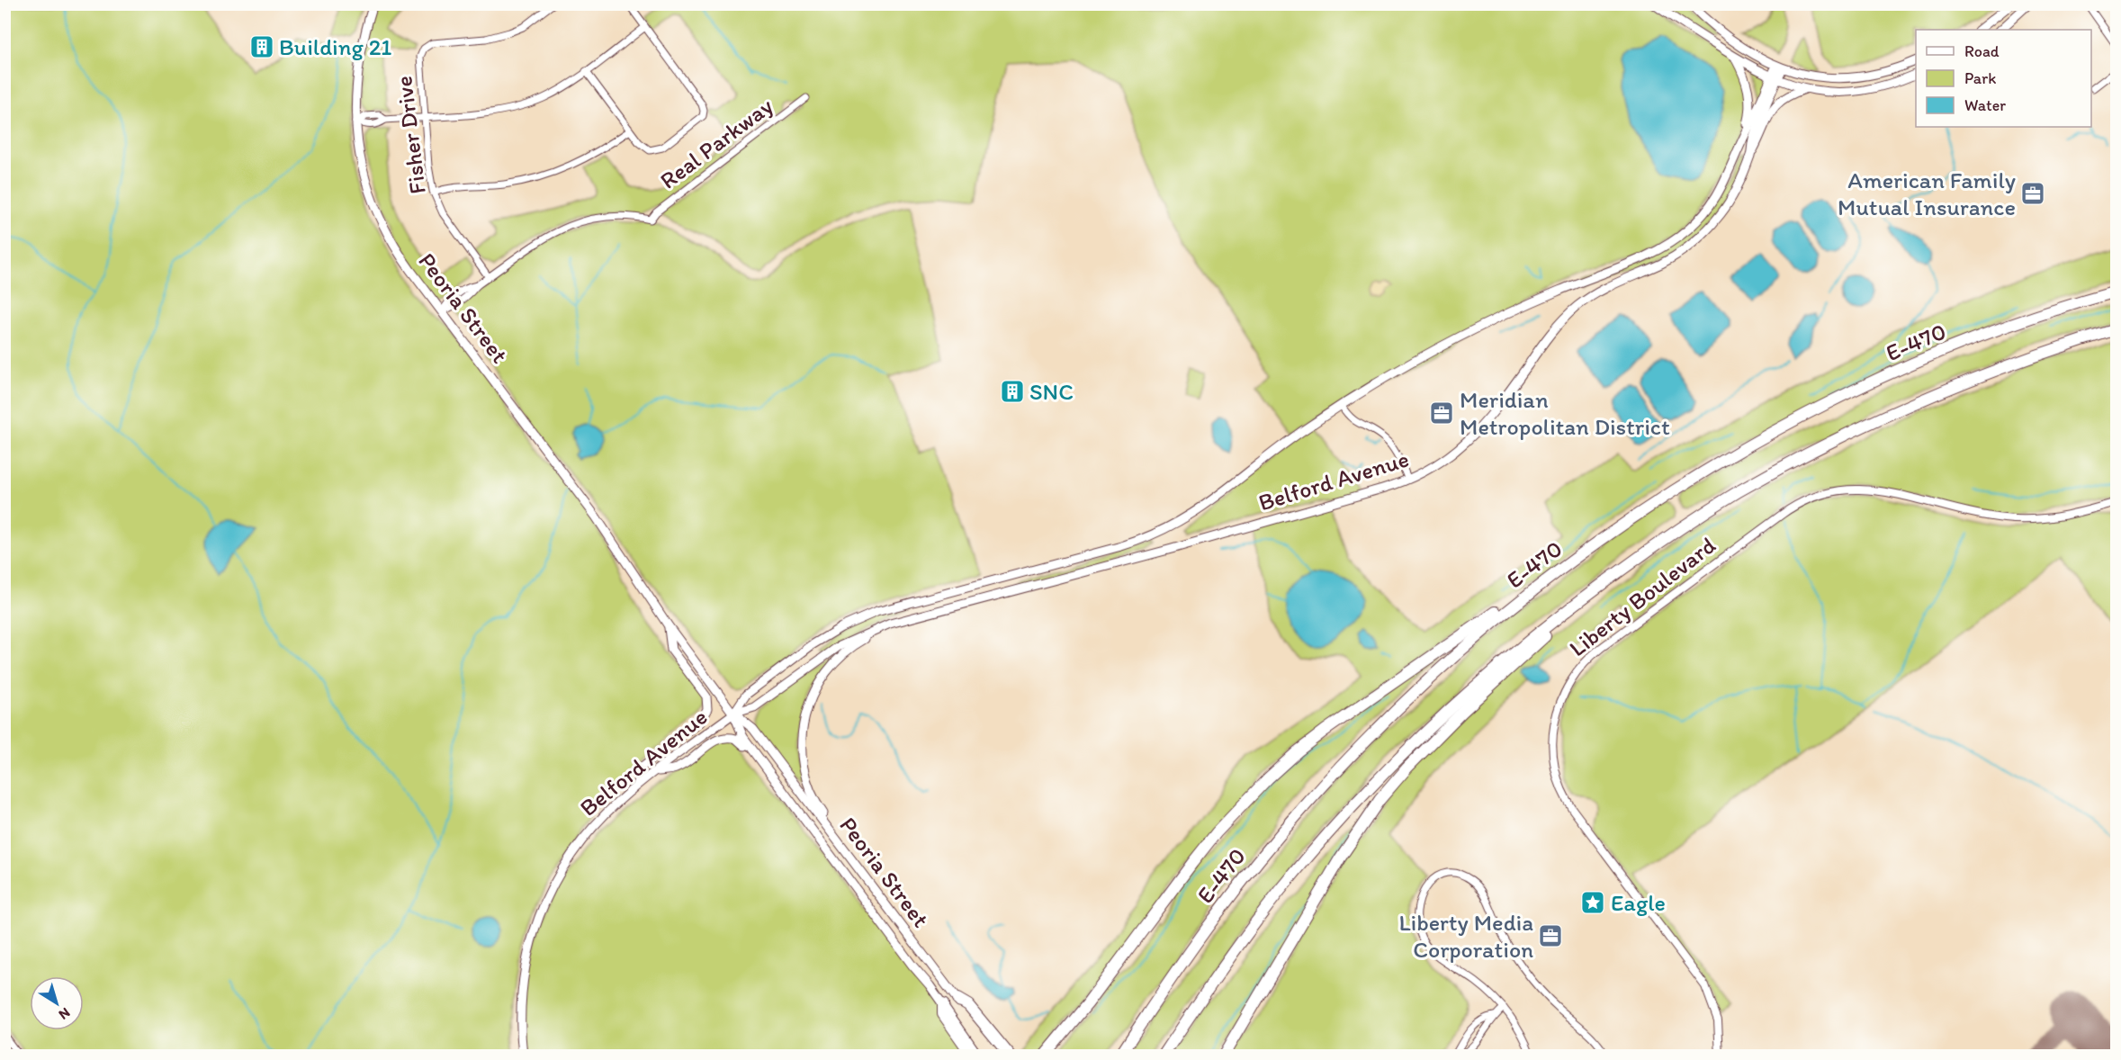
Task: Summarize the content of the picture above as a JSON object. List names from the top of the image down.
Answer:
{
  "streets": {
    "highway": ["E-470"],
    "main road": ["Peoria Street", "Belford Avenue"],
    "street": ["Fisher Drive", "Real Parkway", "Liberty Boulevard"]
  },
  "crossings": [
    ["Fisher Drive", "Real Parkway"],
    ["Peoria Street", "Belford Avenue"]
  ],
  "places": {
    "building": ["Building 21", "SNC"],
    "office": ["American Family Mutual Insurance", "Meridian Metropolitan District", "Liberty Media Corporation"],
    "place": ["Eagle"]
  },
  "legend": ["Road", "Park", "Water"],
  "north": "bottom right"
}
